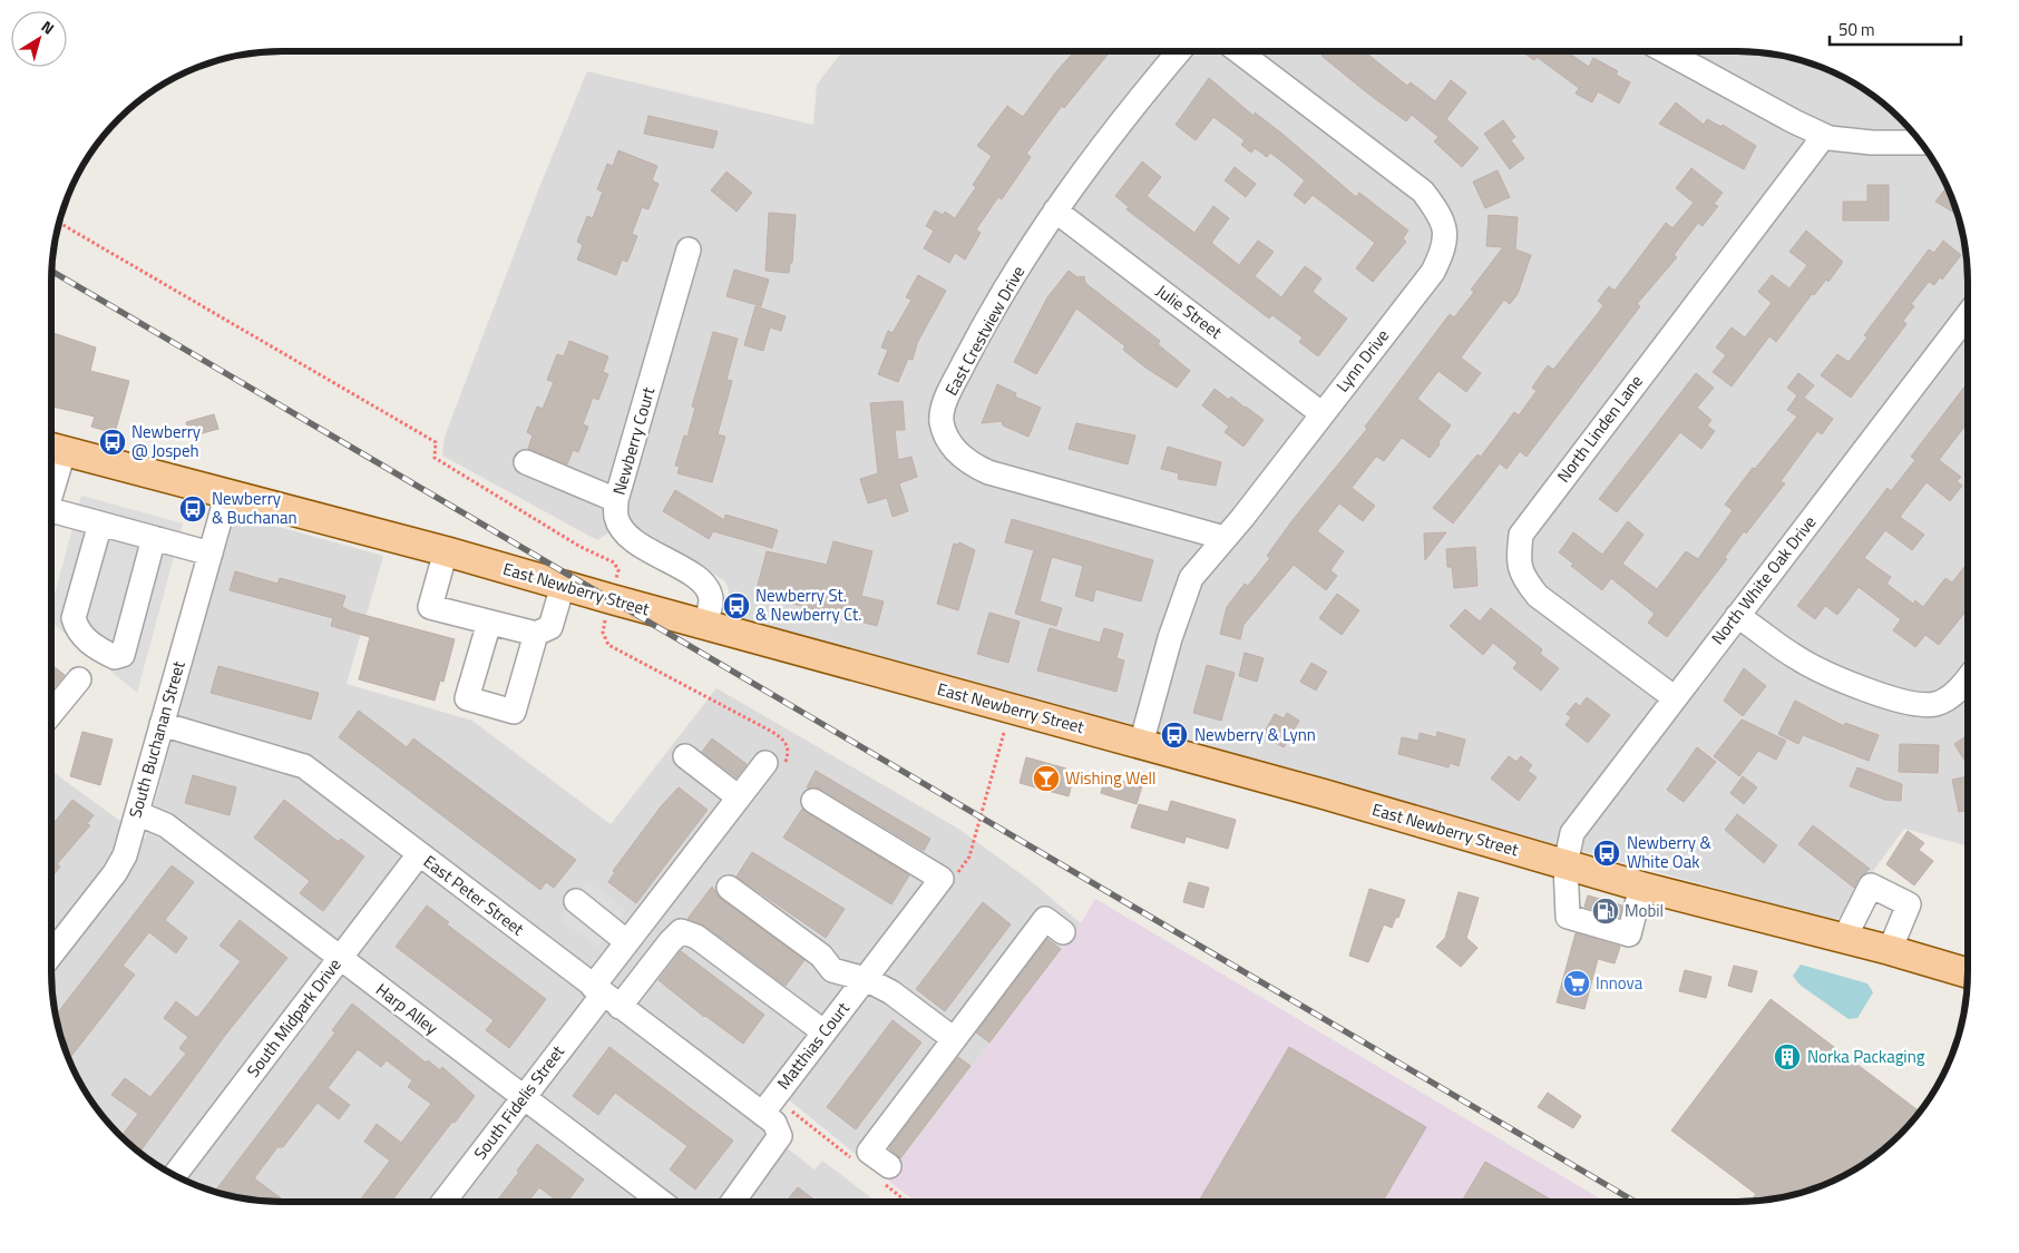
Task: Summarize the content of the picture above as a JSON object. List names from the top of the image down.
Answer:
{
  "streets": {
    "main road": ["East Newberry Street"],
    "street": [
      "Julie Street",
      "East Crestview Drive",
      "Lynn Drive",
      "North Linden Lane",
      "Newberry Court",
      "North White Oak Drive",
      "South Buchanan Street",
      "East Peter Street",
      "Harp Alley",
      "South Midpark Drive",
      "Matthias Court",
      "South Fidelis Street"
    ]
  },
  "crossings": [
    ["Julie Street", "East Crestview Drive"],
    ["Julie Street", "Lynn Drive"],
    ["East Crestview Drive", "Lynn Drive"],
    ["Lynn Drive", "East Newberry Street"],
    ["North Linden Lane", "North White Oak Drive"],
    ["Newberry Court", "East Newberry Street"],
    ["North White Oak Drive", "East Newberry Street"],
    ["East Newberry Street", "South Buchanan Street"],
    ["South Buchanan Street", "East Peter Street"],
    ["South Buchanan Street", "Harp Alley"],
    ["East Peter Street", "South Midpark Drive"],
    ["East Peter Street", "Matthias Court"],
    ["East Peter Street", "South Fidelis Street"],
    ["Harp Alley", "South Midpark Drive"],
    ["Harp Alley", "South Fidelis Street"]
  ],
  "places": {
    "bus stop": [
      "Newberry @ Jospeh",
      "Newberry & Buchanan",
      "Newberry St. & Newberry Ct.",
      "Newberry & Lynn",
      "Newberry & White Oak"
    ],
    "bar": ["Wishing Well"],
    "fuel station": ["Mobil"],
    "supermarket": ["Innova"],
    "building": ["Norka Packaging"]
  },
  "scale_bar": "50 m",
  "north": "top right"
}
